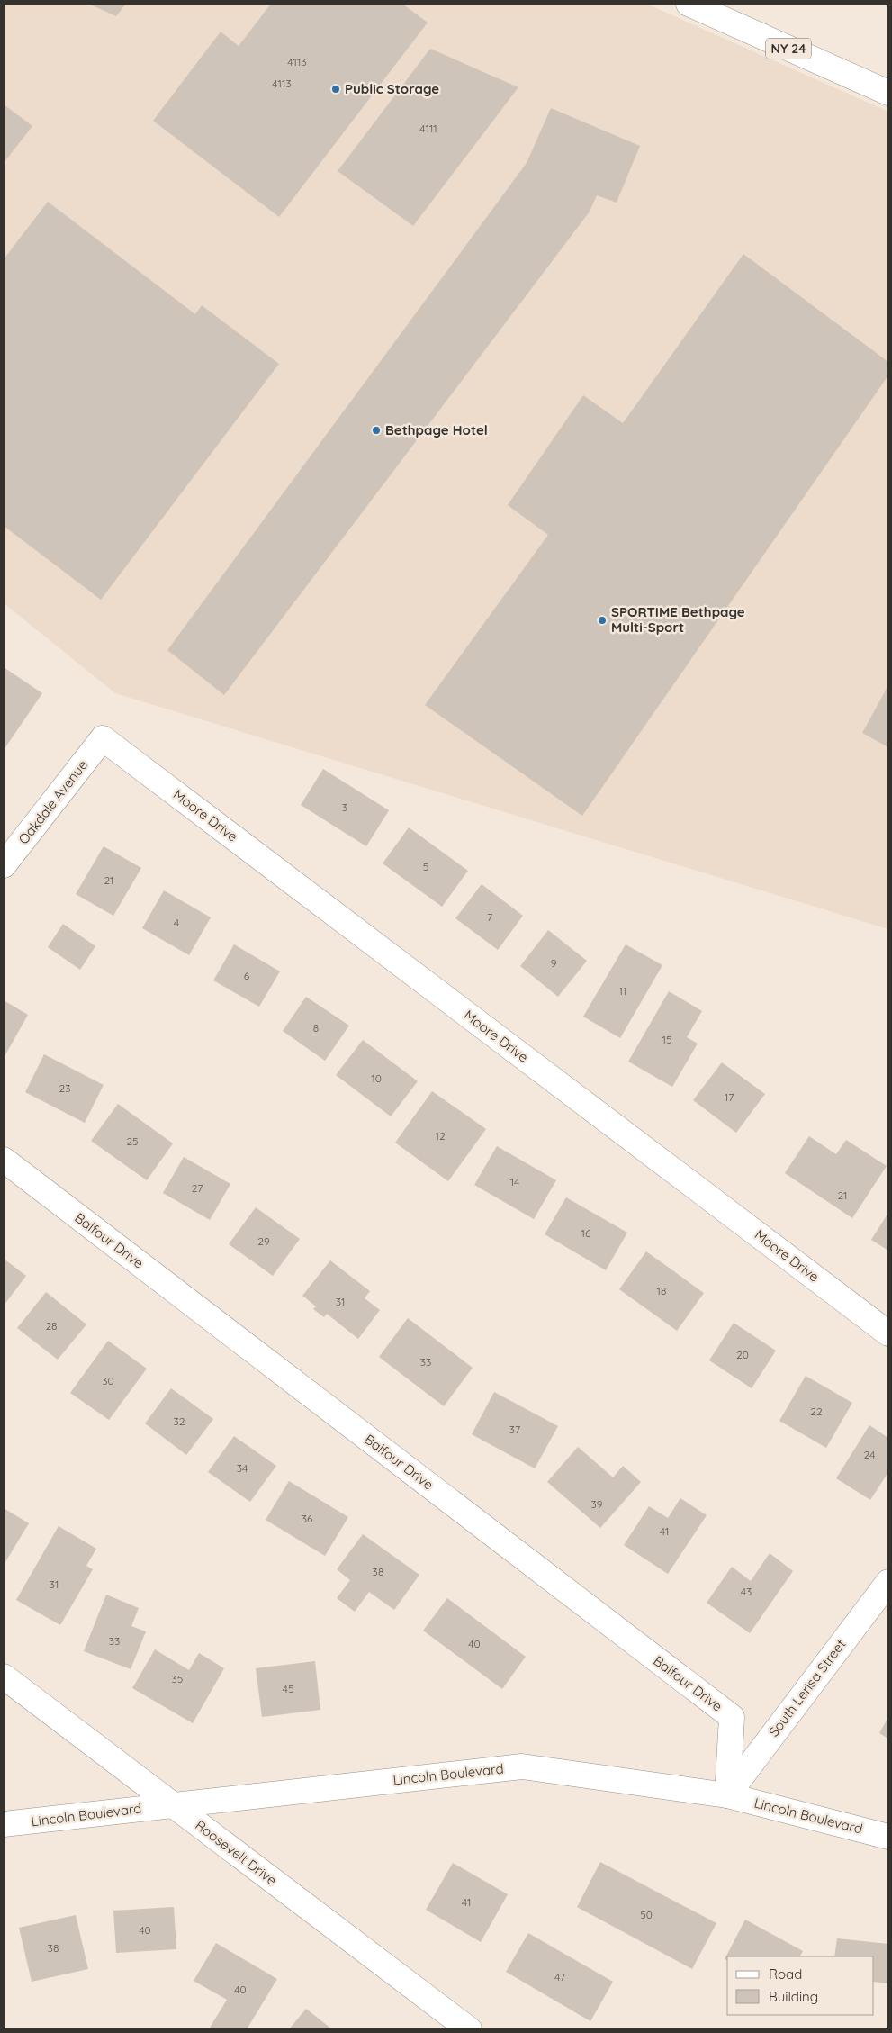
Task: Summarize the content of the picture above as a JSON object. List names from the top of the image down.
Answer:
{
  "streets": {
    "street": [
      "NY 24",
      "Oakdale Avenue",
      "Moore Drive",
      "Balfour Drive",
      "South Lerisa Street",
      "Lincoln Boulevard",
      "Roosevelt Drive"
    ]
  },
  "crossings": [
    ["Oakdale Avenue", "Moore Drive"],
    ["Balfour Drive", "South Lerisa Street"],
    ["Balfour Drive", "Lincoln Boulevard"],
    ["South Lerisa Street", "Lincoln Boulevard"],
    ["Lincoln Boulevard", "Roosevelt Drive"]
  ],
  "places": ["Public Storage", "Bethpage Hotel", "SPORTIME Bethpage Multi-Sport"],
  "house_numbers": [
    "4113",
    "4113",
    "4111",
    "3",
    "5",
    "21",
    "7",
    "4",
    "9",
    "6",
    "11",
    "8",
    "15",
    "10",
    "23",
    "17",
    "12",
    "25",
    "14",
    "27",
    "21",
    "16",
    "29",
    "18",
    "31",
    "28",
    "20",
    "33",
    "30",
    "22",
    "32",
    "37",
    "24",
    "34",
    "39",
    "36",
    "41",
    "38",
    "31",
    "43",
    "33",
    "40",
    "35",
    "45",
    "41",
    "50",
    "40",
    "38",
    "47",
    "40"
  ],
  "legend": ["Road", "Building"]
}
